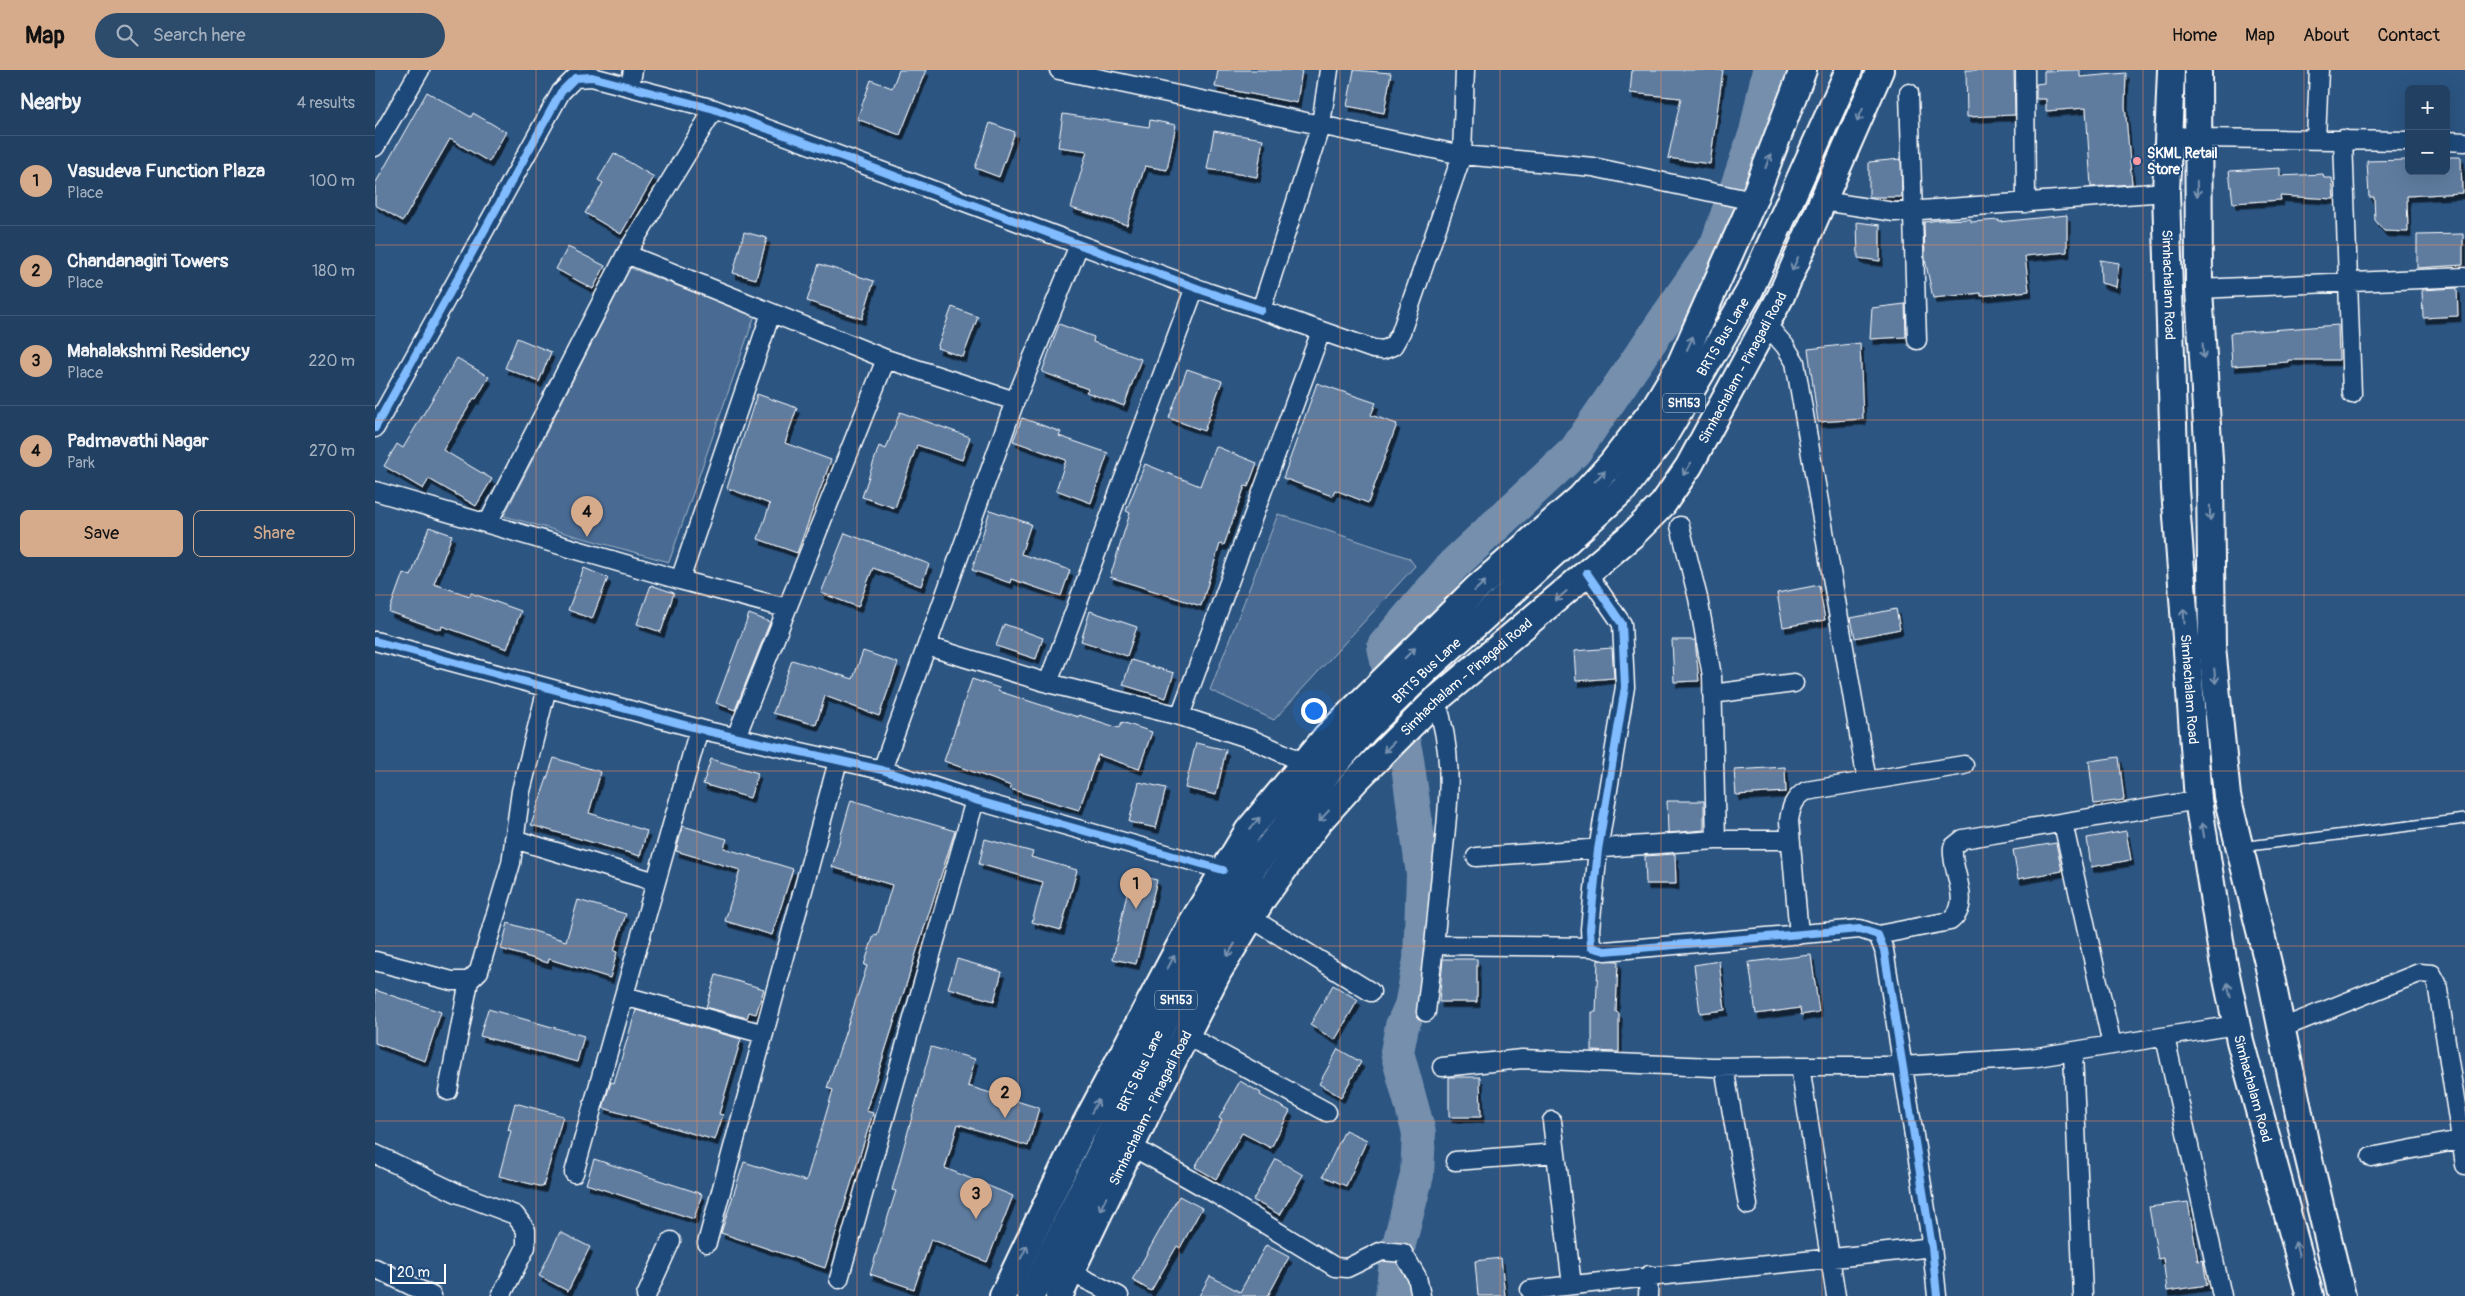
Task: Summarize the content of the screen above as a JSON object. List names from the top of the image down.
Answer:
{
  "streets": {
    "main road": [
      "Simhachalam Road",
      "BRTS Bus Lane",
      "Simhachalam - Pinagadi Road",
      "SH153"
    ]
  },
  "places": ["SKML Retail Store"],
  "scale_bar": "20 m",
  "page": {
    "header": "Map",
    "search": "Search here",
    "nav": [
      "Home",
      "Map",
      "About",
      "Contact"
    ],
    "heading": ["Nearby", "4 results"],
    "map_buttons": ["+", "−"],
    "list": [
      {
        "mark": "1",
        "name": "Vasudeva Function Plaza",
        "note": "Place",
        "value": "100 m"
      },
      {
        "mark": "2",
        "name": "Chandanagiri Towers",
        "note": "Place",
        "value": "180 m"
      },
      {
        "mark": "3",
        "name": "Mahalakshmi Residency",
        "note": "Place",
        "value": "220 m"
      },
      {
        "mark": "4",
        "name": "Padmavathi Nagar",
        "note": "Park",
        "value": "270 m"
      }
    ],
    "buttons": ["Save", "Share"],
    "pins": [
      "4",
      "1",
      "2",
      "3"
    ],
    "scale": "20 m"
  }
}
